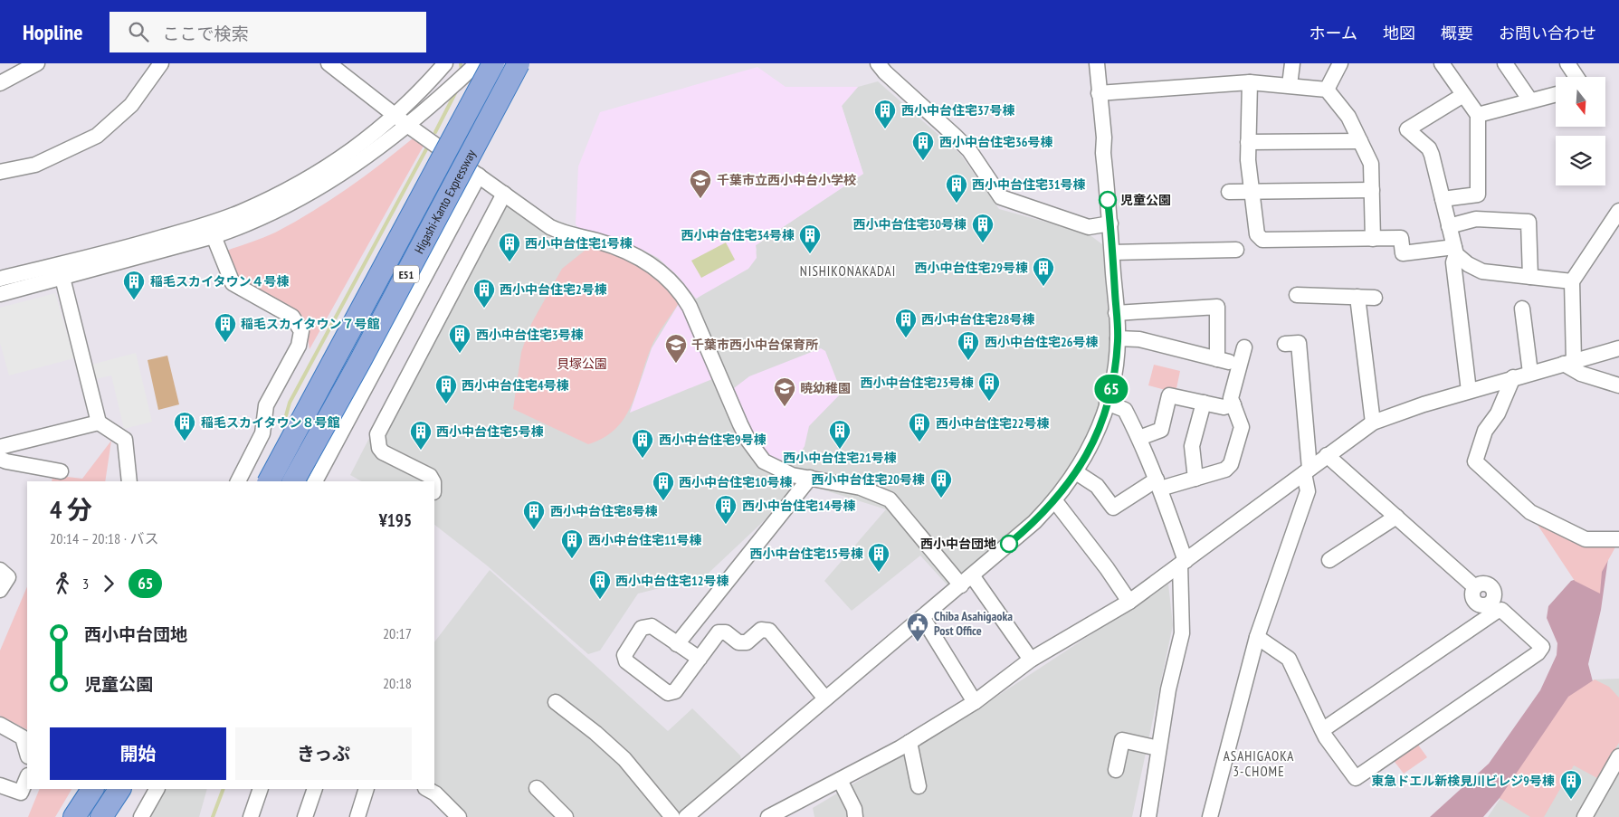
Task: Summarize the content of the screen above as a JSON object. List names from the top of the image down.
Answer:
{
  "streets": {
    "highway": ["Higashi-Kanto Expressway", "E51"]
  },
  "districts": ["NISHIKONAKADAI", "ASAHIGAOKA 3-CHOME"],
  "parks": ["貝塚公園"],
  "places": {
    "building": [
      "西小中台住宅37号棟",
      "西小中台住宅36号棟",
      "西小中台住宅31号棟",
      "西小中台住宅30号棟",
      "西小中台住宅34号棟",
      "西小中台住宅1号棟",
      "西小中台住宅29号棟",
      "稲毛スカイタウン４号棟",
      "西小中台住宅2号棟",
      "西小中台住宅28号棟",
      "稲毛スカイタウン７号館",
      "西小中台住宅3号棟",
      "西小中台住宅26号棟",
      "西小中台住宅23号棟",
      "西小中台住宅4号棟",
      "稲毛スカイタウン８号館",
      "西小中台住宅22号棟",
      "西小中台住宅21号棟",
      "西小中台住宅5号棟",
      "西小中台住宅9号棟",
      "西小中台住宅20号棟",
      "西小中台住宅10号棟",
      "西小中台住宅14号棟",
      "西小中台住宅8号棟",
      "西小中台住宅11号棟",
      "西小中台住宅15号棟",
      "西小中台住宅12号棟",
      "東急ドエル新検見川ビレジ9号棟"
    ],
    "school or university": ["千葉市立西小中台小学校", "千葉市西小中台保育所", "暁幼稚園"],
    "other": ["児童公園", "西小中台団地"],
    "public building": ["Chiba Asahigaoka Post Office"]
  },
  "lines": ["bus line 65"],
  "north": "bottom",
  "page": {
    "header": "Hopline",
    "search": "ここで検索",
    "nav": [
      "ホーム",
      "地図",
      "概要",
      "お問い合わせ"
    ],
    "on_map": "65",
    "heading": ["4 分", "20:14 – 20:18 · バス", "¥195"],
    "legs": ["3", "65"],
    "list": [
      {
        "name": "西小中台団地",
        "value": "20:17"
      },
      {
        "name": "児童公園",
        "value": "20:18"
      }
    ],
    "buttons": ["開始", "きっぷ"]
  }
}
